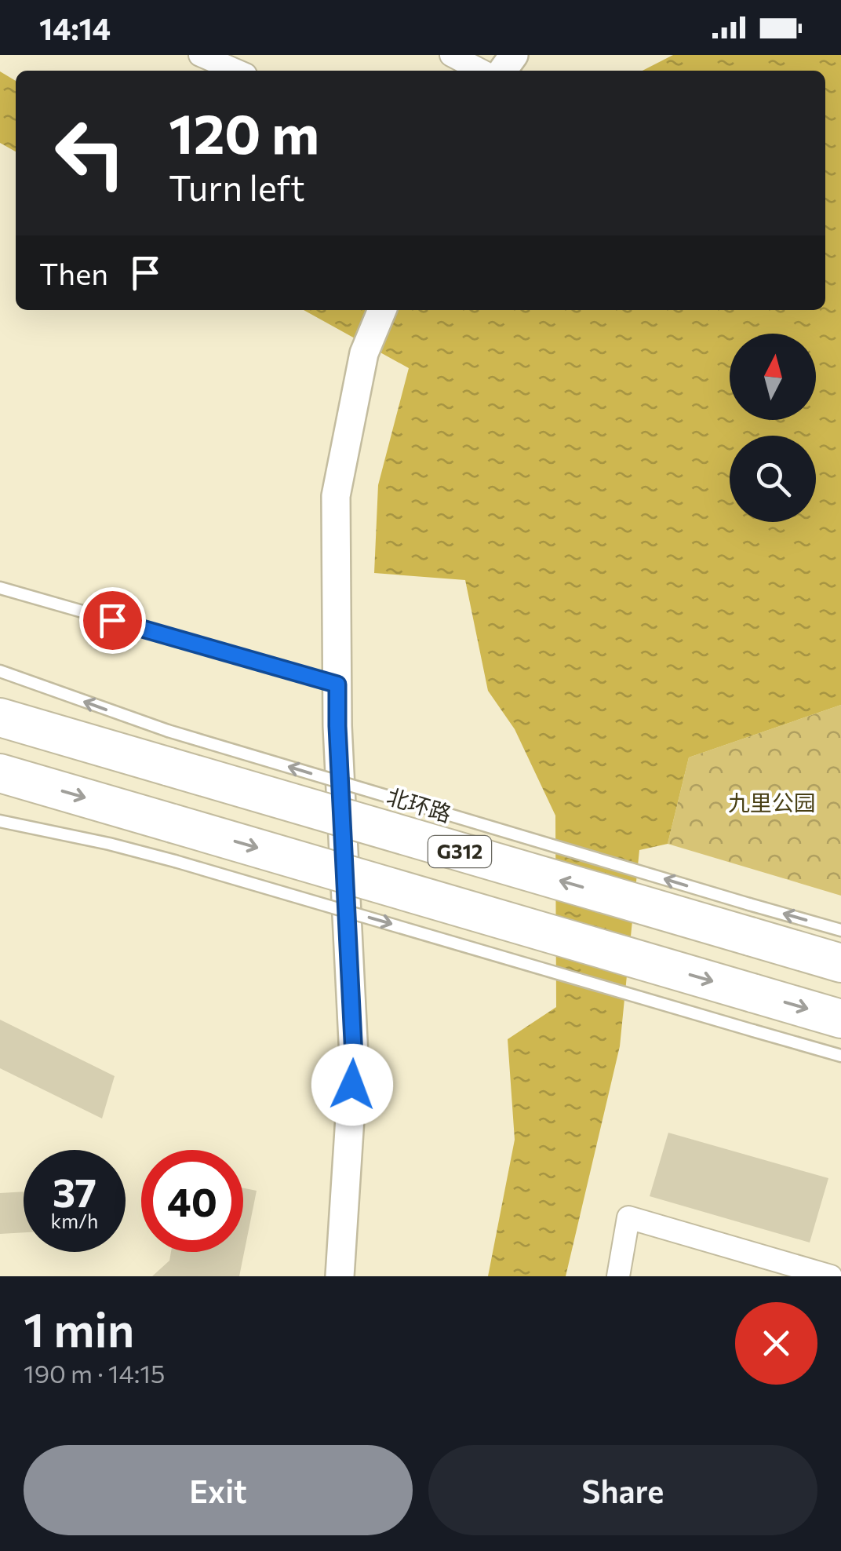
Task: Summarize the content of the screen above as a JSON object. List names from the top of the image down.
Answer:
{
  "streets": {
    "highway": ["北环路", "G312"]
  },
  "parks": ["九里公园"],
  "north": "top",
  "page": {
    "status": "14:14",
    "turn": ["120 m", "Turn left"],
    "then": "Then",
    "speed": "37 km/h",
    "limit": "40",
    "heading": ["1 min", "190 m · 14:15"],
    "buttons": ["Exit", "Share"]
  }
}
